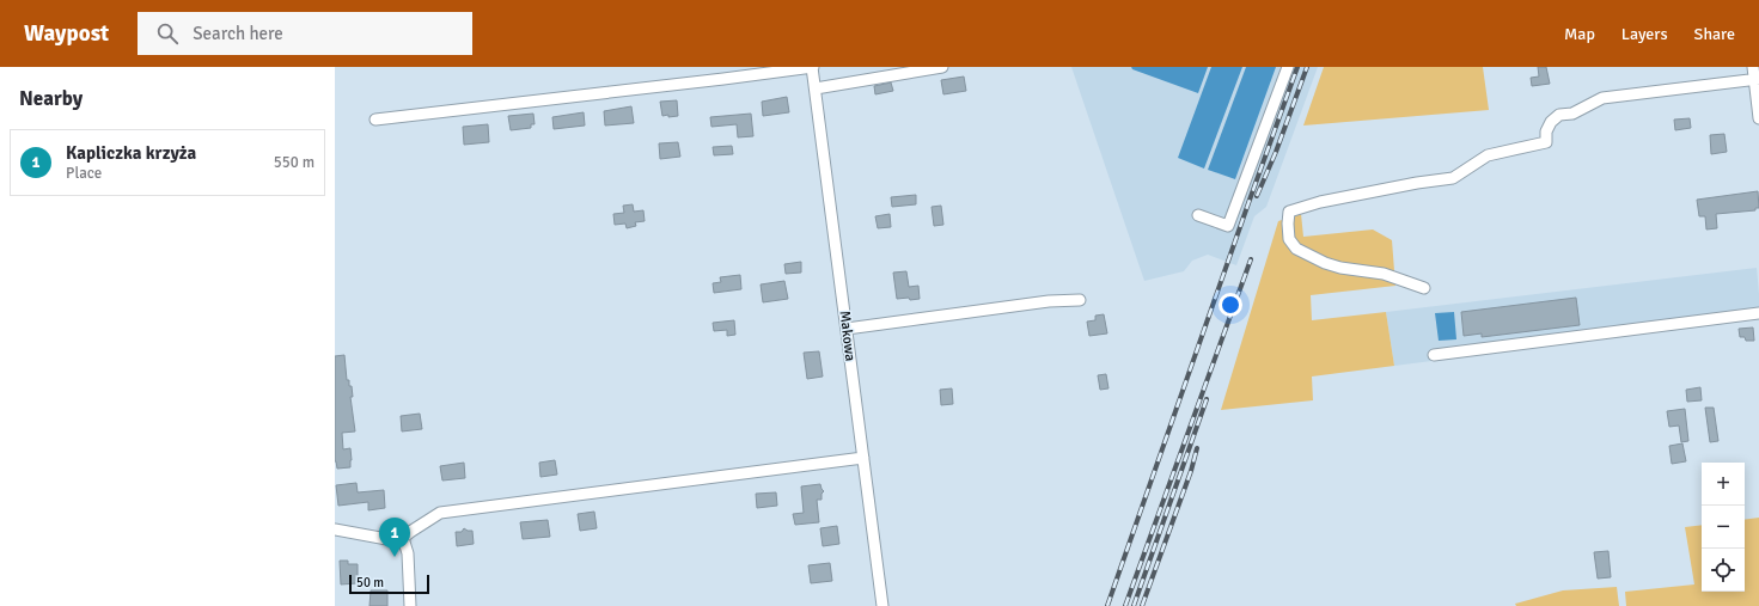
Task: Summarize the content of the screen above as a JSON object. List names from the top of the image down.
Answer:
{
  "streets": {
    "street": ["Makowa"]
  },
  "scale_bar": "50 m",
  "page": {
    "header": "Waypost",
    "search": "Search here",
    "nav": ["Map", "Layers", "Share"],
    "heading": "Nearby",
    "list": [
      {
        "mark": "1",
        "name": "Kapliczka krzyża",
        "note": "Place",
        "value": "550 m"
      }
    ],
    "map_buttons": ["+", "−"],
    "pins": "1",
    "scale": "50 m"
  }
}
